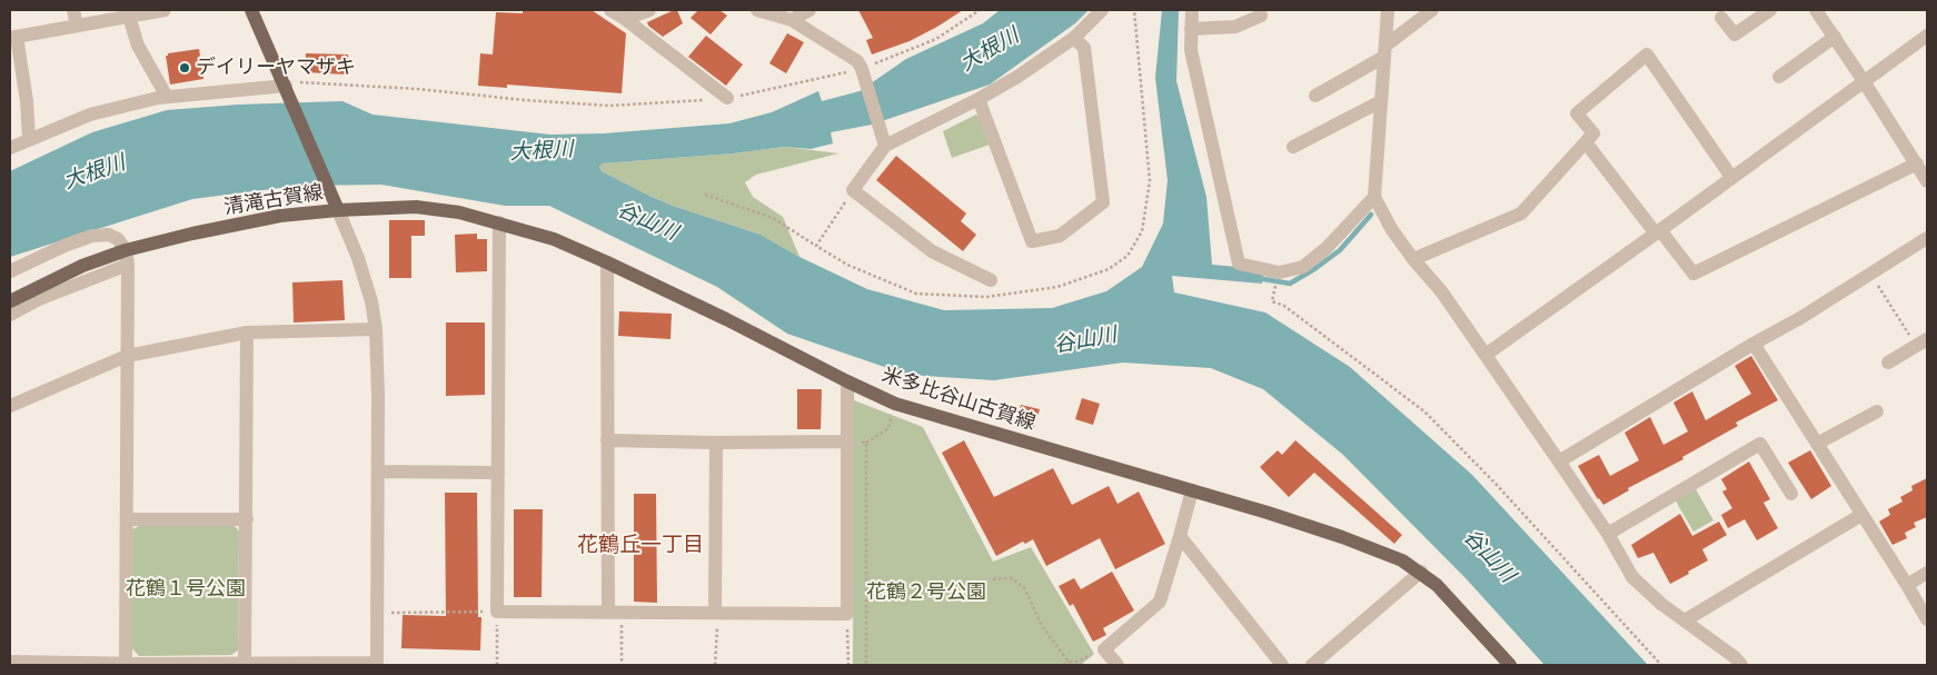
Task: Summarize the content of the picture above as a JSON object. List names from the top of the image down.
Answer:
{
  "streets": {
    "main road": ["清滝古賀線", "米多比谷山古賀線"]
  },
  "crossings": [
    ["清滝古賀線", "米多比谷山古賀線"]
  ],
  "districts": ["花鶴丘一丁目"],
  "water": ["大根川", "谷山川"],
  "parks": ["花鶴１号公園", "花鶴２号公園"],
  "places": ["デイリーヤマザキ"]
}
